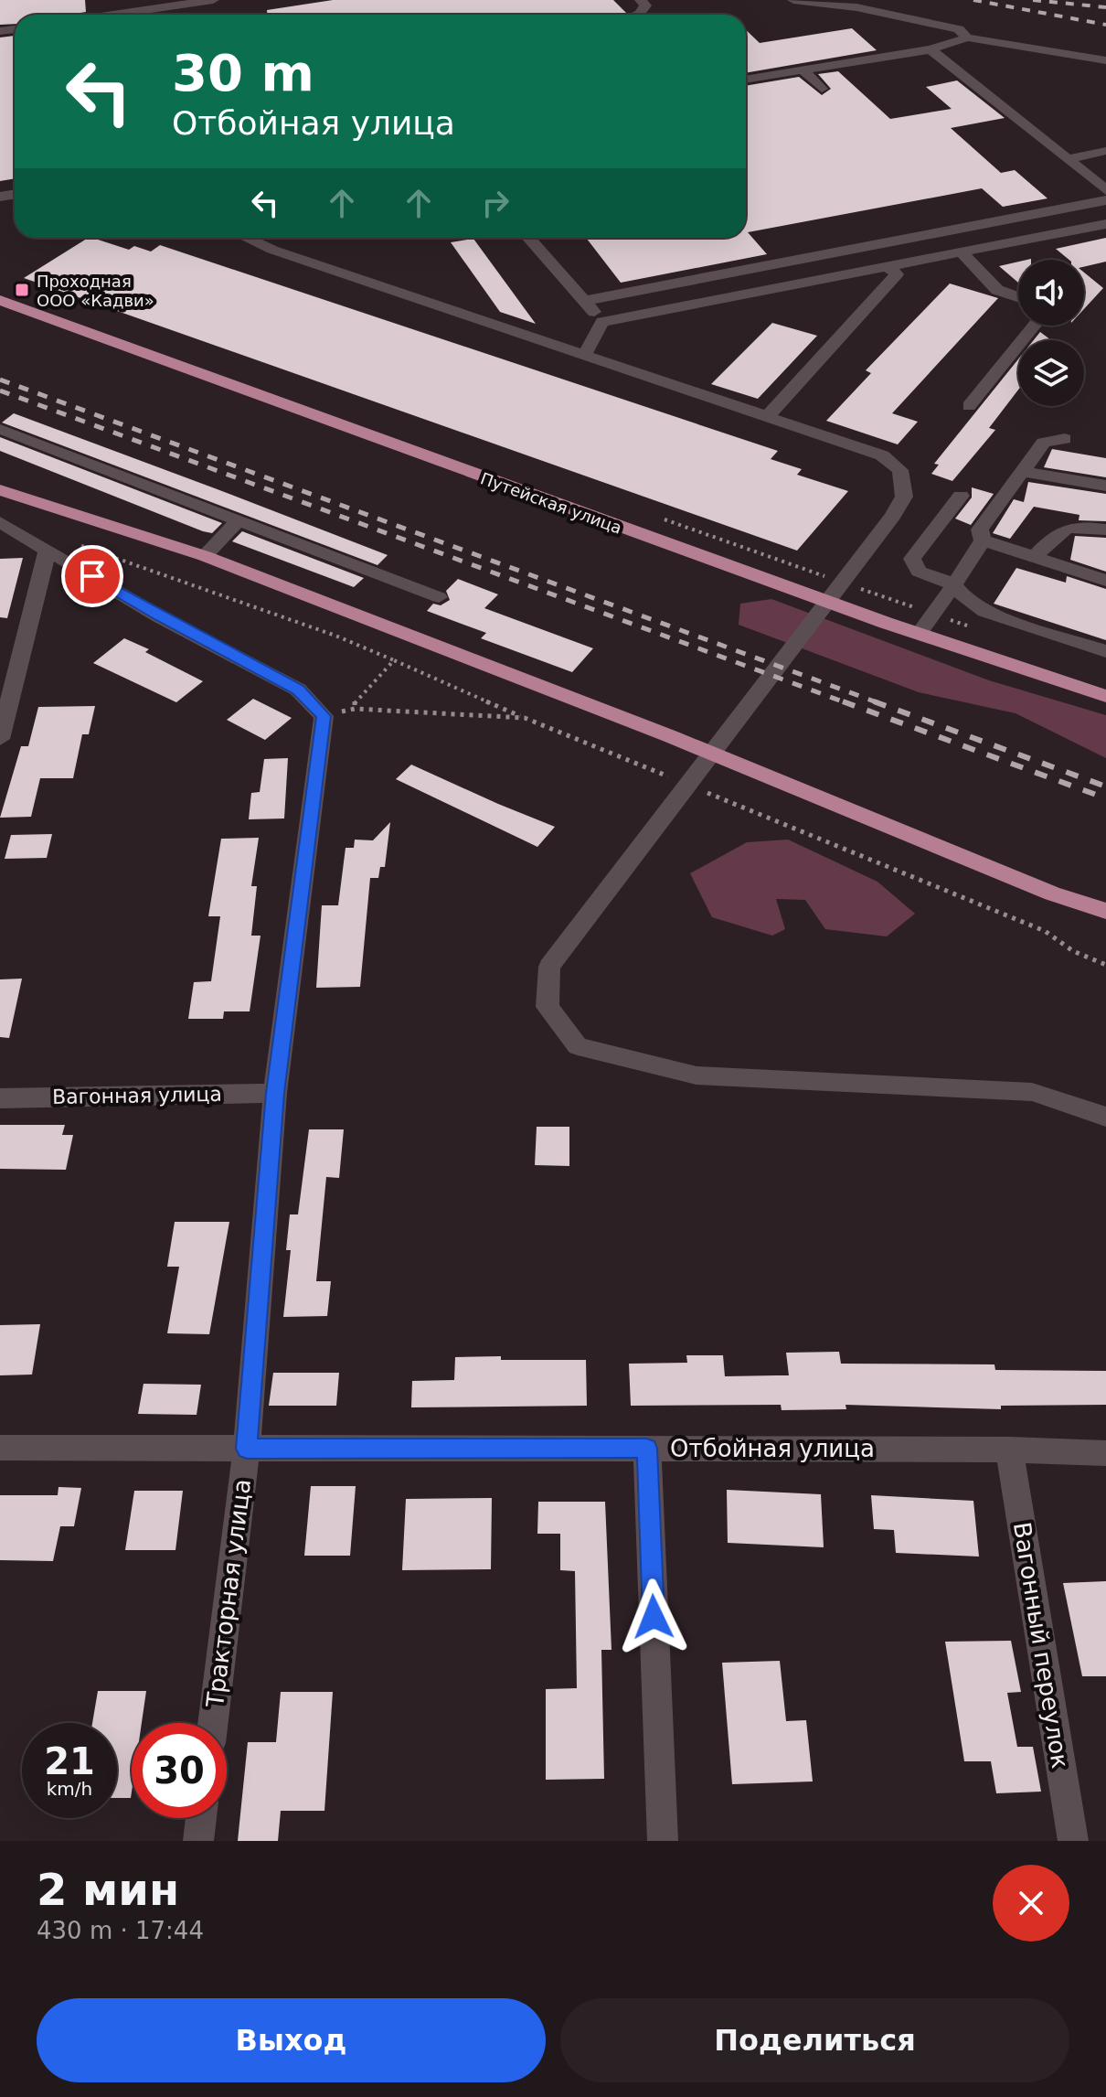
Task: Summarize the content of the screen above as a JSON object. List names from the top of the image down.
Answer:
{
  "streets": {
    "main road": ["Путейская улица"],
    "street": [
      "Вагонная улица",
      "Отбойная улица",
      "Тракторная улица",
      "Вагонный переулок"
    ]
  },
  "crossings": [
    ["Вагонная улица", "Тракторная улица"],
    ["Отбойная улица", "Тракторная улица"],
    ["Отбойная улица", "Вагонный переулок"]
  ],
  "places": {
    "transit": ["Проходная ООО «Кадви»"]
  },
  "page": {
    "turn": ["30 m", "Отбойная улица"],
    "speed": "21 km/h",
    "limit": "30",
    "heading": ["2 мин", "430 m · 17:44"],
    "buttons": ["Выход", "Поделиться"]
  }
}
